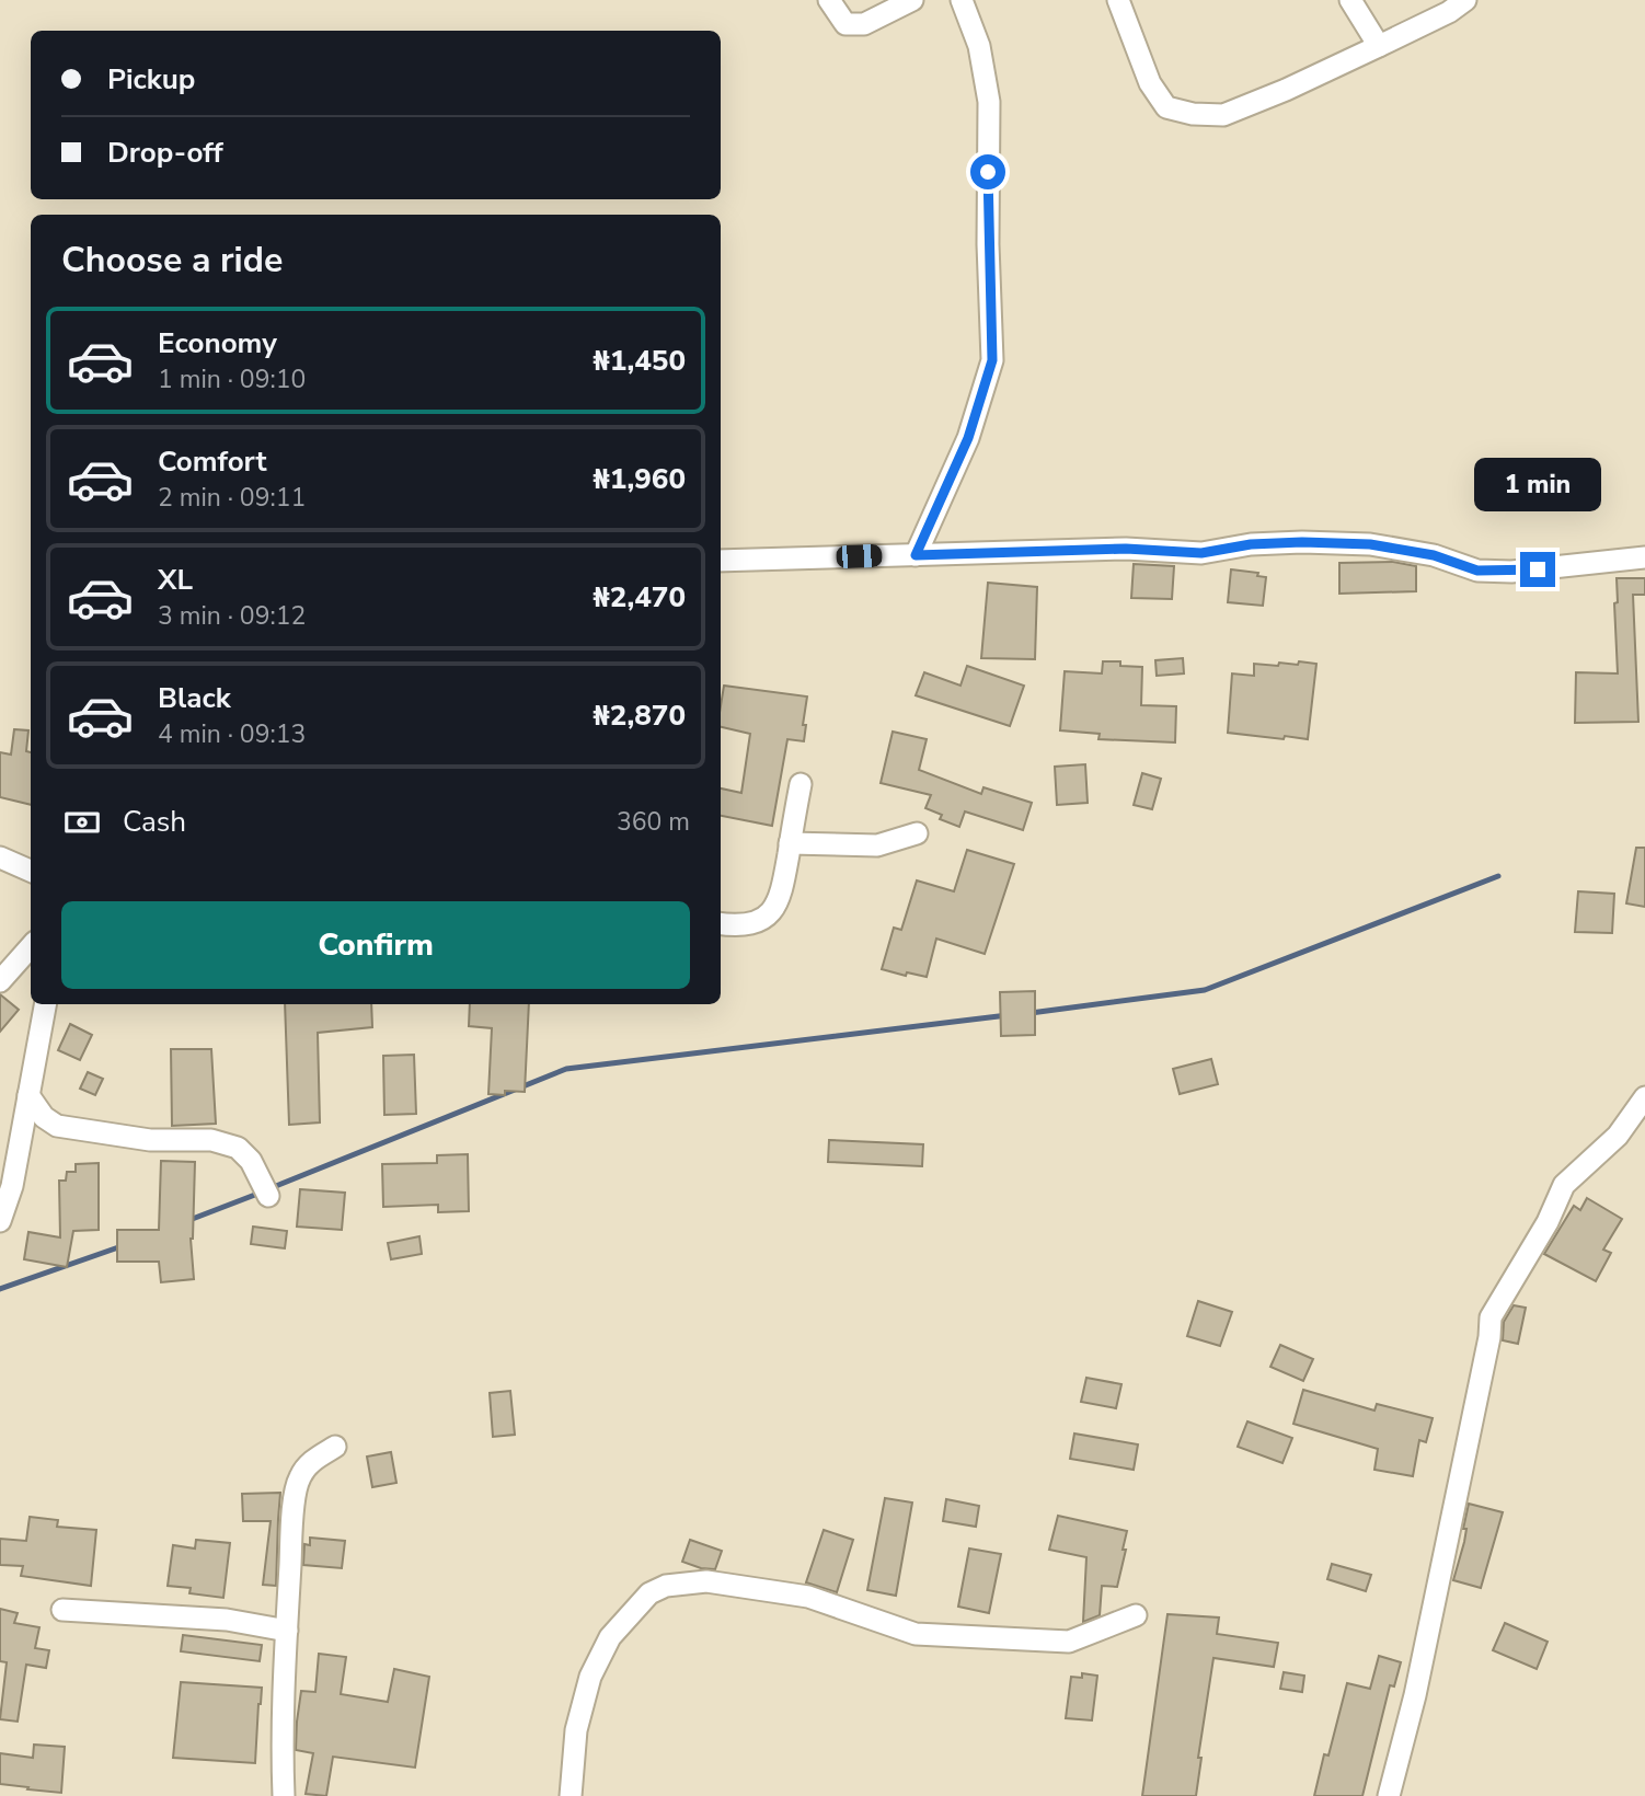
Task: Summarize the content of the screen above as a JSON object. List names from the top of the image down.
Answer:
{
  "page": {
    "banner": ["Pickup", "Drop-off"],
    "heading": "Choose a ride",
    "list": [
      {
        "name": "Economy",
        "note": "1 min · 09:10",
        "value": "₦1,450"
      },
      {
        "name": "Comfort",
        "note": "2 min · 09:11",
        "value": "₦1,960"
      },
      {
        "name": "XL",
        "note": "3 min · 09:12",
        "value": "₦2,470"
      },
      {
        "name": "Black",
        "note": "4 min · 09:13",
        "value": "₦2,870"
      }
    ],
    "bubble": "1 min",
    "pay": ["Cash", "360 m"],
    "buttons": "Confirm"
  }
}
